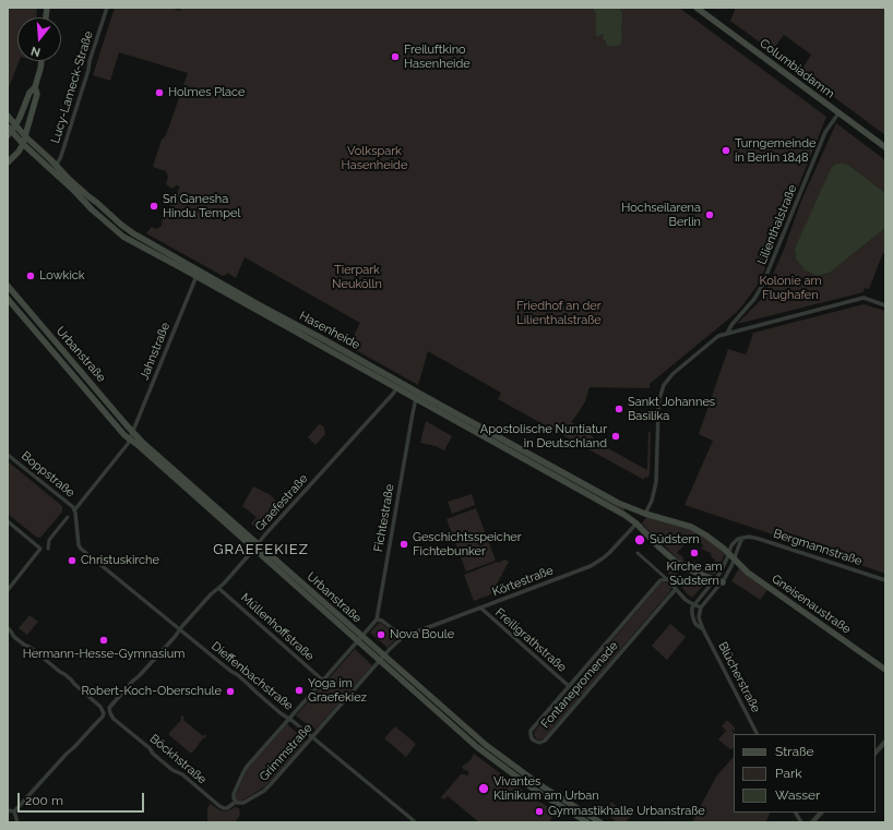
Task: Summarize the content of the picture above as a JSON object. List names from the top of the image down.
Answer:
{
  "streets": {
    "main road": [
      "Columbiadamm",
      "Hasenheide",
      "Urbanstraße",
      "Gneisenaustraße"
    ],
    "street": [
      "Lucy-Lameck-Straße",
      "Lilienthalstraße",
      "Jahnstraße",
      "Boppstraße",
      "Graefestraße",
      "Fichtestraße",
      "Bergmannstraße",
      "Körtestraße",
      "Müllenhoffstraße",
      "Freiligrathstraße",
      "Dieffenbachstraße",
      "Blücherstraße",
      "Fontanepromenade",
      "Grimmstraße",
      "Böckhstraße"
    ]
  },
  "crossings": [
    ["Columbiadamm", "Lilienthalstraße"],
    ["Lucy-Lameck-Straße", "Hasenheide"],
    ["Lilienthalstraße", "Hasenheide"],
    ["Hasenheide", "Jahnstraße"],
    ["Hasenheide", "Graefestraße"],
    ["Hasenheide", "Fichtestraße"],
    ["Hasenheide", "Körtestraße"],
    ["Jahnstraße", "Urbanstraße"],
    ["Jahnstraße", "Boppstraße"],
    ["Jahnstraße", "Dieffenbachstraße"],
    ["Urbanstraße", "Graefestraße"],
    ["Urbanstraße", "Körtestraße"],
    ["Urbanstraße", "Grimmstraße"],
    ["Boppstraße", "Dieffenbachstraße"],
    ["Graefestraße", "Müllenhoffstraße"],
    ["Graefestraße", "Dieffenbachstraße"],
    ["Graefestraße", "Böckhstraße"],
    ["Körtestraße", "Freiligrathstraße"],
    ["Körtestraße", "Grimmstraße"],
    ["Müllenhoffstraße", "Grimmstraße"],
    ["Freiligrathstraße", "Fontanepromenade"],
    ["Dieffenbachstraße", "Grimmstraße"],
    ["Grimmstraße", "Böckhstraße"]
  ],
  "districts": ["GRAEFEKIEZ"],
  "parks": [
    "Volkspark Hasenheide",
    "Tierpark Neukölln",
    "Kolonie am Flughafen",
    "Friedhof an der Lilienthalstraße"
  ],
  "places": [
    "Freiluftkino Hasenheide",
    "Holmes Place",
    "Turngemeinde in Berlin 1848",
    "Sri Ganesha Hindu Tempel",
    "Hochseilarena Berlin",
    "Lowkick",
    "Sankt Johannes Basilika",
    "Apostolische Nuntiatur in Deutschland",
    "Südstern",
    "Geschichtsspeicher Fichtebunker",
    "Kirche am Südstern",
    "Christuskirche",
    "Nova Boule",
    "Hermann-Hesse-Gymnasium",
    "Yoga im Graefekiez",
    "Robert-Koch-Oberschule",
    "Vivantes Klinikum am Urban",
    "Gymnastikhalle Urbanstraße"
  ],
  "legend": ["Straße", "Park", "Wasser"],
  "scale_bar": "200 m",
  "north": "bottom"
}
